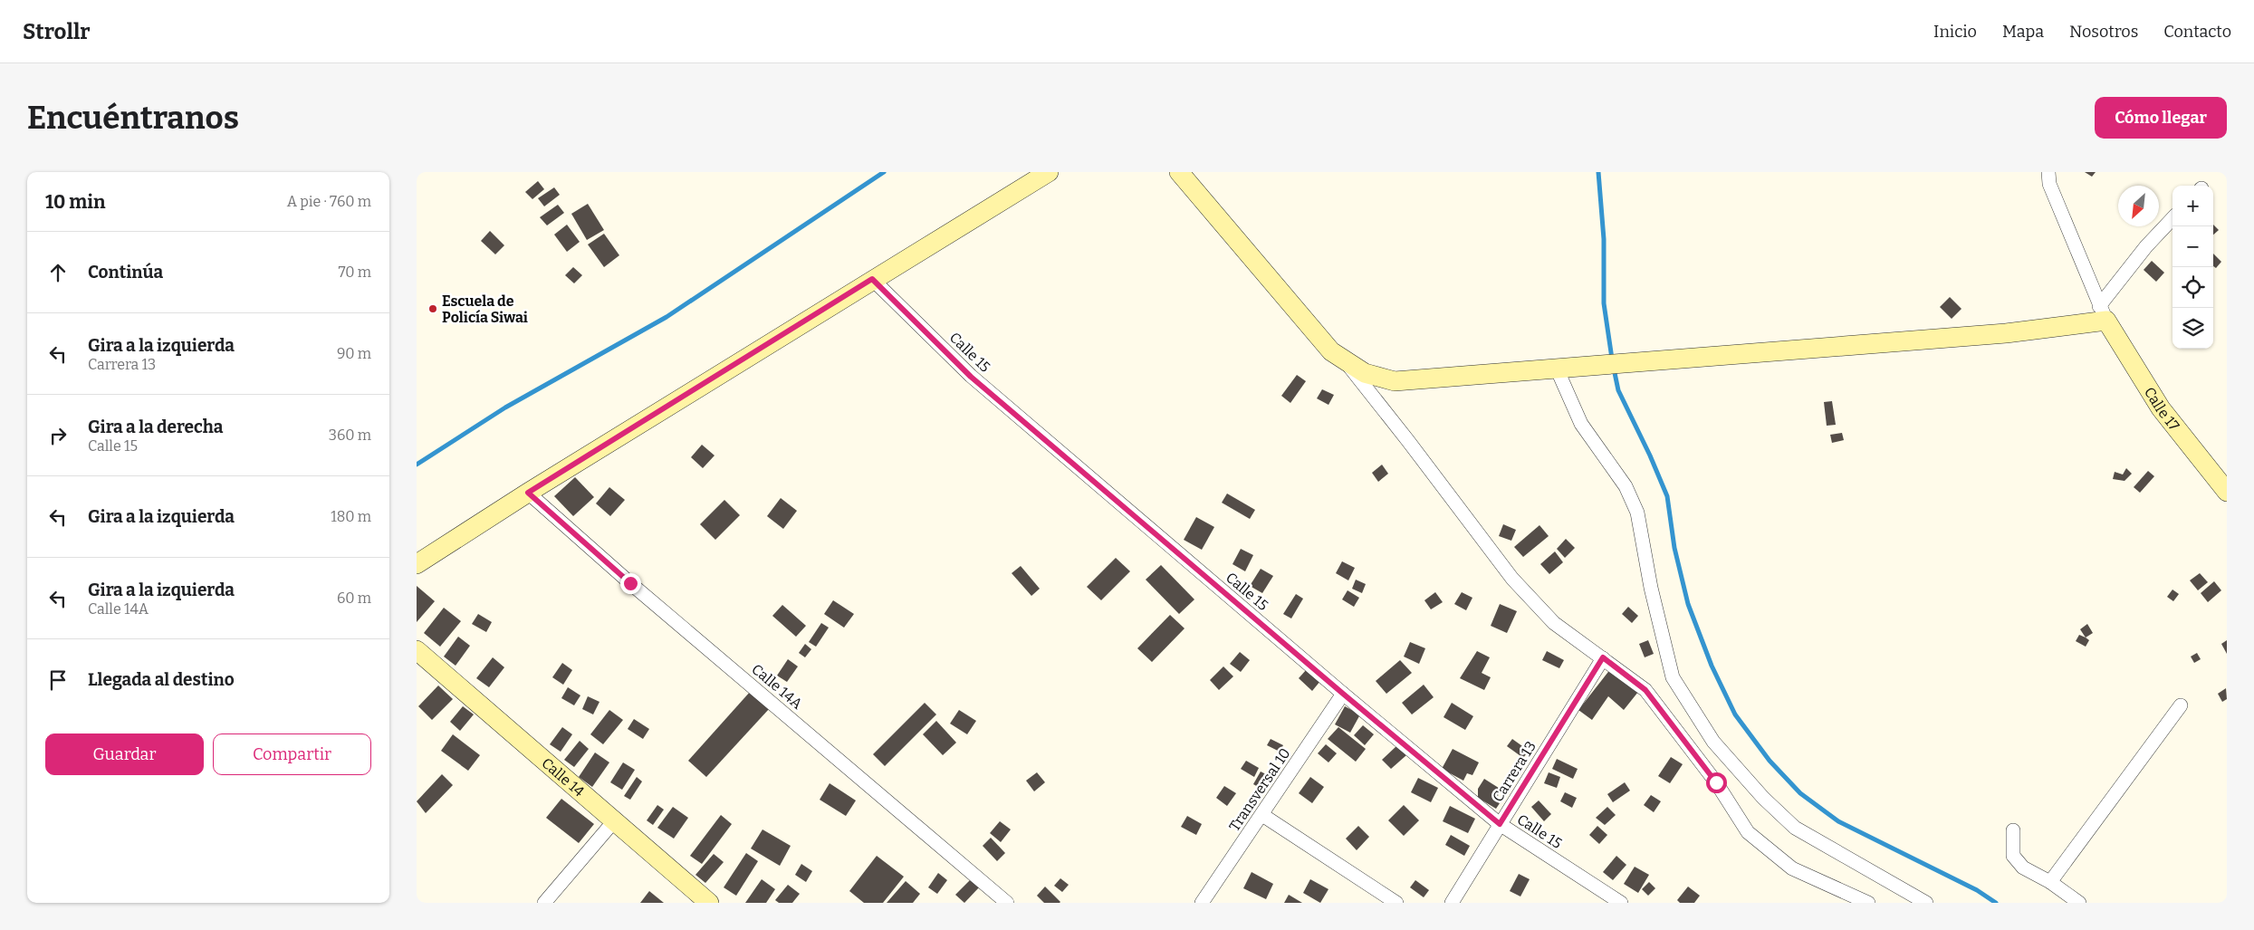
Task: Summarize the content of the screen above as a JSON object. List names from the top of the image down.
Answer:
{
  "streets": {
    "street": [
      "Calle 15",
      "Calle 17",
      "Calle 14A",
      "Carrera 13",
      "Calle 14",
      "Transversal 10"
    ]
  },
  "crossings": [
    ["Calle 15", "Carrera 13"],
    ["Calle 15", "Transversal 10"]
  ],
  "places": ["Escuela de Policía Siwai"],
  "north": "bottom left",
  "page": {
    "header": "Strollr",
    "nav": [
      "Inicio",
      "Mapa",
      "Nosotros",
      "Contacto"
    ],
    "buttons": [
      "Cómo llegar",
      ["Guardar", "Compartir"]
    ],
    "title": "Encuéntranos",
    "heading": ["10 min", "A pie · 760 m"],
    "map_buttons": ["+", "−"],
    "list": [
      ["Continúa", "70 m"],
      ["Gira a la izquierda", "Carrera 13", "90 m"],
      ["Gira a la derecha", "Calle 15", "360 m"],
      ["Gira a la izquierda", "180 m"],
      ["Gira a la izquierda", "Calle 14A", "60 m"],
      "Llegada al destino"
    ]
  }
}
